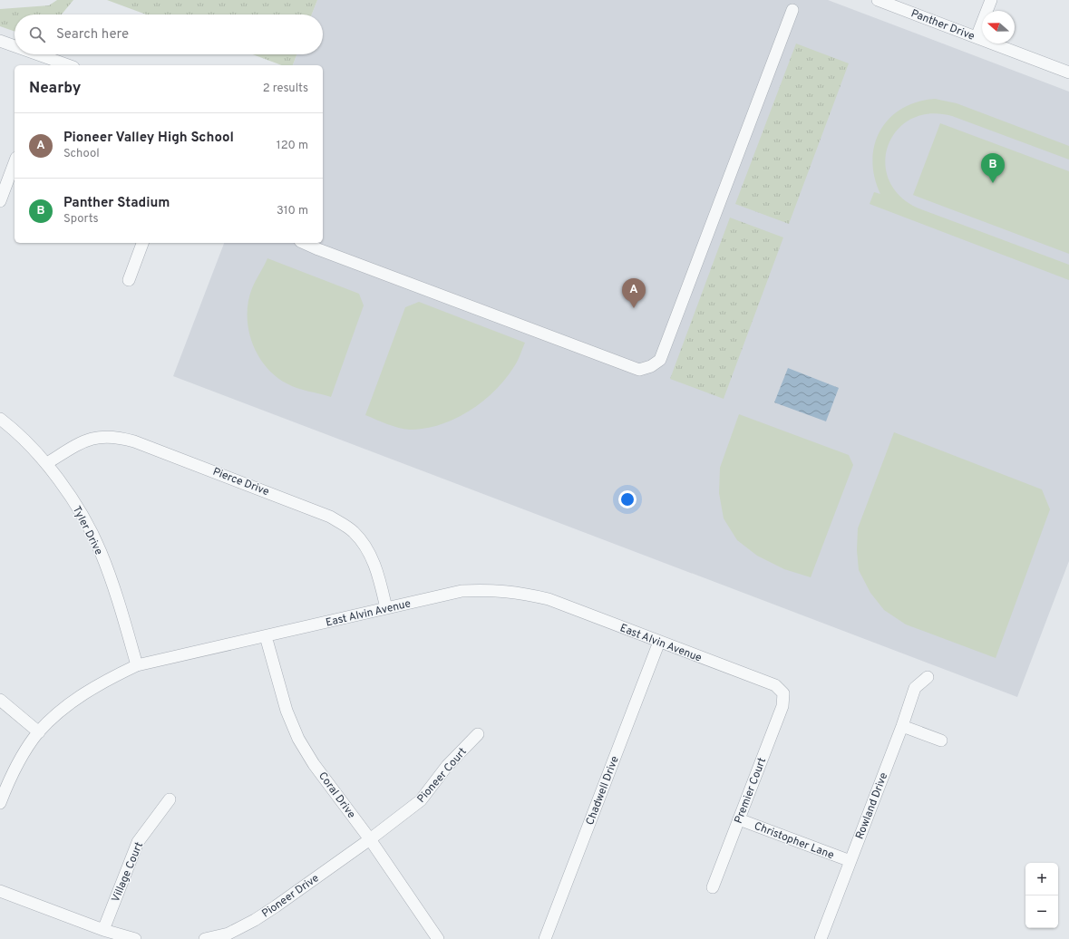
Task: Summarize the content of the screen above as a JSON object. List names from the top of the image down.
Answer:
{
  "streets": {
    "street": [
      "Panther Drive",
      "Pierce Drive",
      "Tyler Drive",
      "East Alvin Avenue",
      "Pioneer Court",
      "Chadwell Drive",
      "Premier Court",
      "Coral Drive",
      "Rowland Drive",
      "Christopher Lane",
      "Village Court",
      "Pioneer Drive"
    ]
  },
  "crossings": [
    ["Pierce Drive", "Tyler Drive"],
    ["Pierce Drive", "East Alvin Avenue"],
    ["Tyler Drive", "East Alvin Avenue"],
    ["East Alvin Avenue", "Chadwell Drive"],
    ["East Alvin Avenue", "Premier Court"],
    ["East Alvin Avenue", "Coral Drive"],
    ["Pioneer Court", "Coral Drive"],
    ["Pioneer Court", "Pioneer Drive"],
    ["Premier Court", "Christopher Lane"],
    ["Coral Drive", "Pioneer Drive"],
    ["Rowland Drive", "Christopher Lane"]
  ],
  "north": "left",
  "page": {
    "search": "Search here",
    "heading": ["Nearby", "2 results"],
    "list": [
      {
        "mark": "A",
        "name": "Pioneer Valley High School",
        "note": "School",
        "value": "120 m"
      },
      {
        "mark": "B",
        "name": "Panther Stadium",
        "note": "Sports",
        "value": "310 m"
      }
    ],
    "pins": ["B", "A"],
    "map_buttons": ["+", "−"]
  }
}
